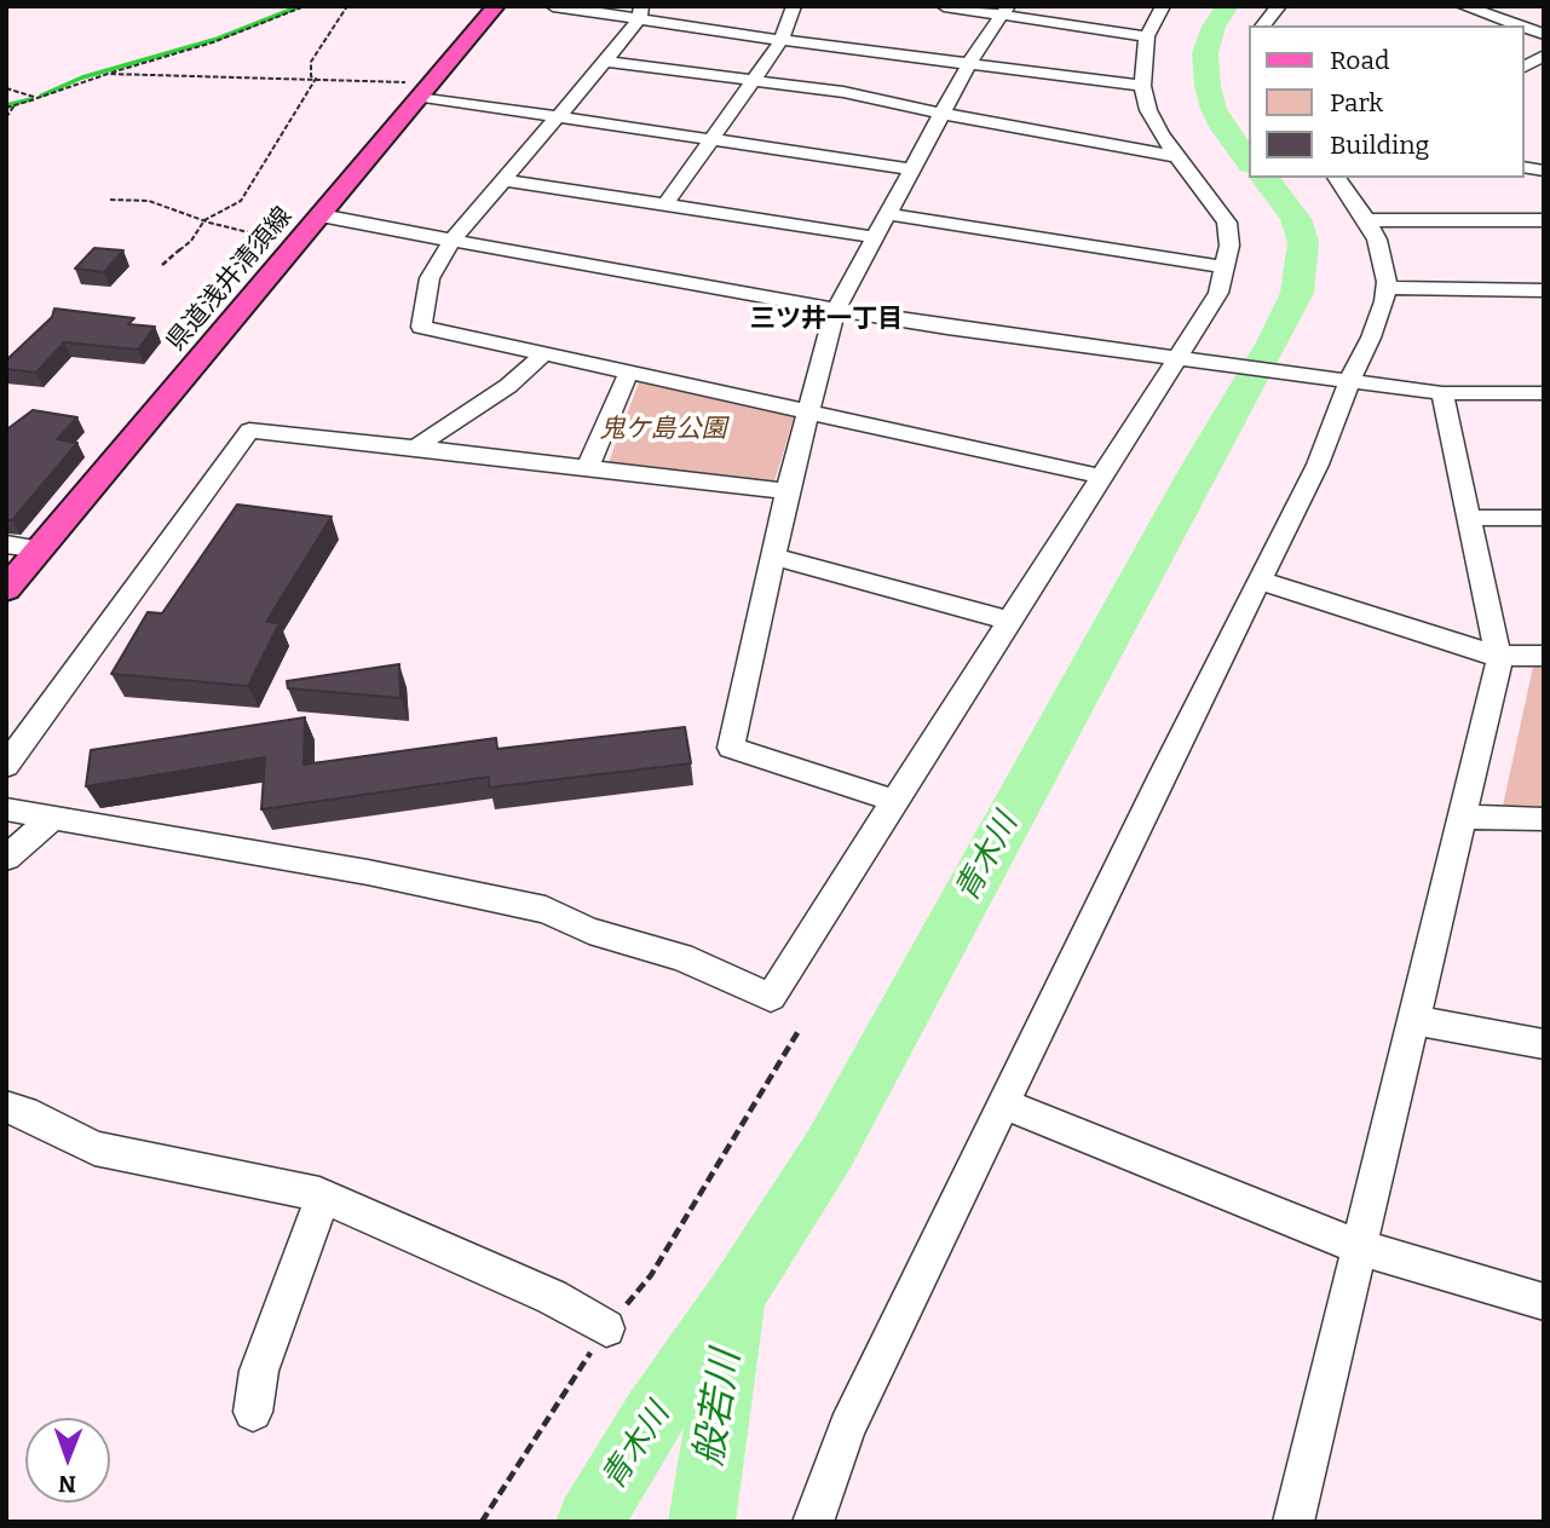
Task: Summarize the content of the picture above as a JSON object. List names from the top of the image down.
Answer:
{
  "streets": {
    "main road": ["県道浅井清須線"]
  },
  "districts": ["三ツ井一丁目"],
  "water": ["青木川", "般若川"],
  "parks": ["鬼ケ島公園"],
  "legend": ["Road", "Park", "Building"],
  "north": "bottom"
}
